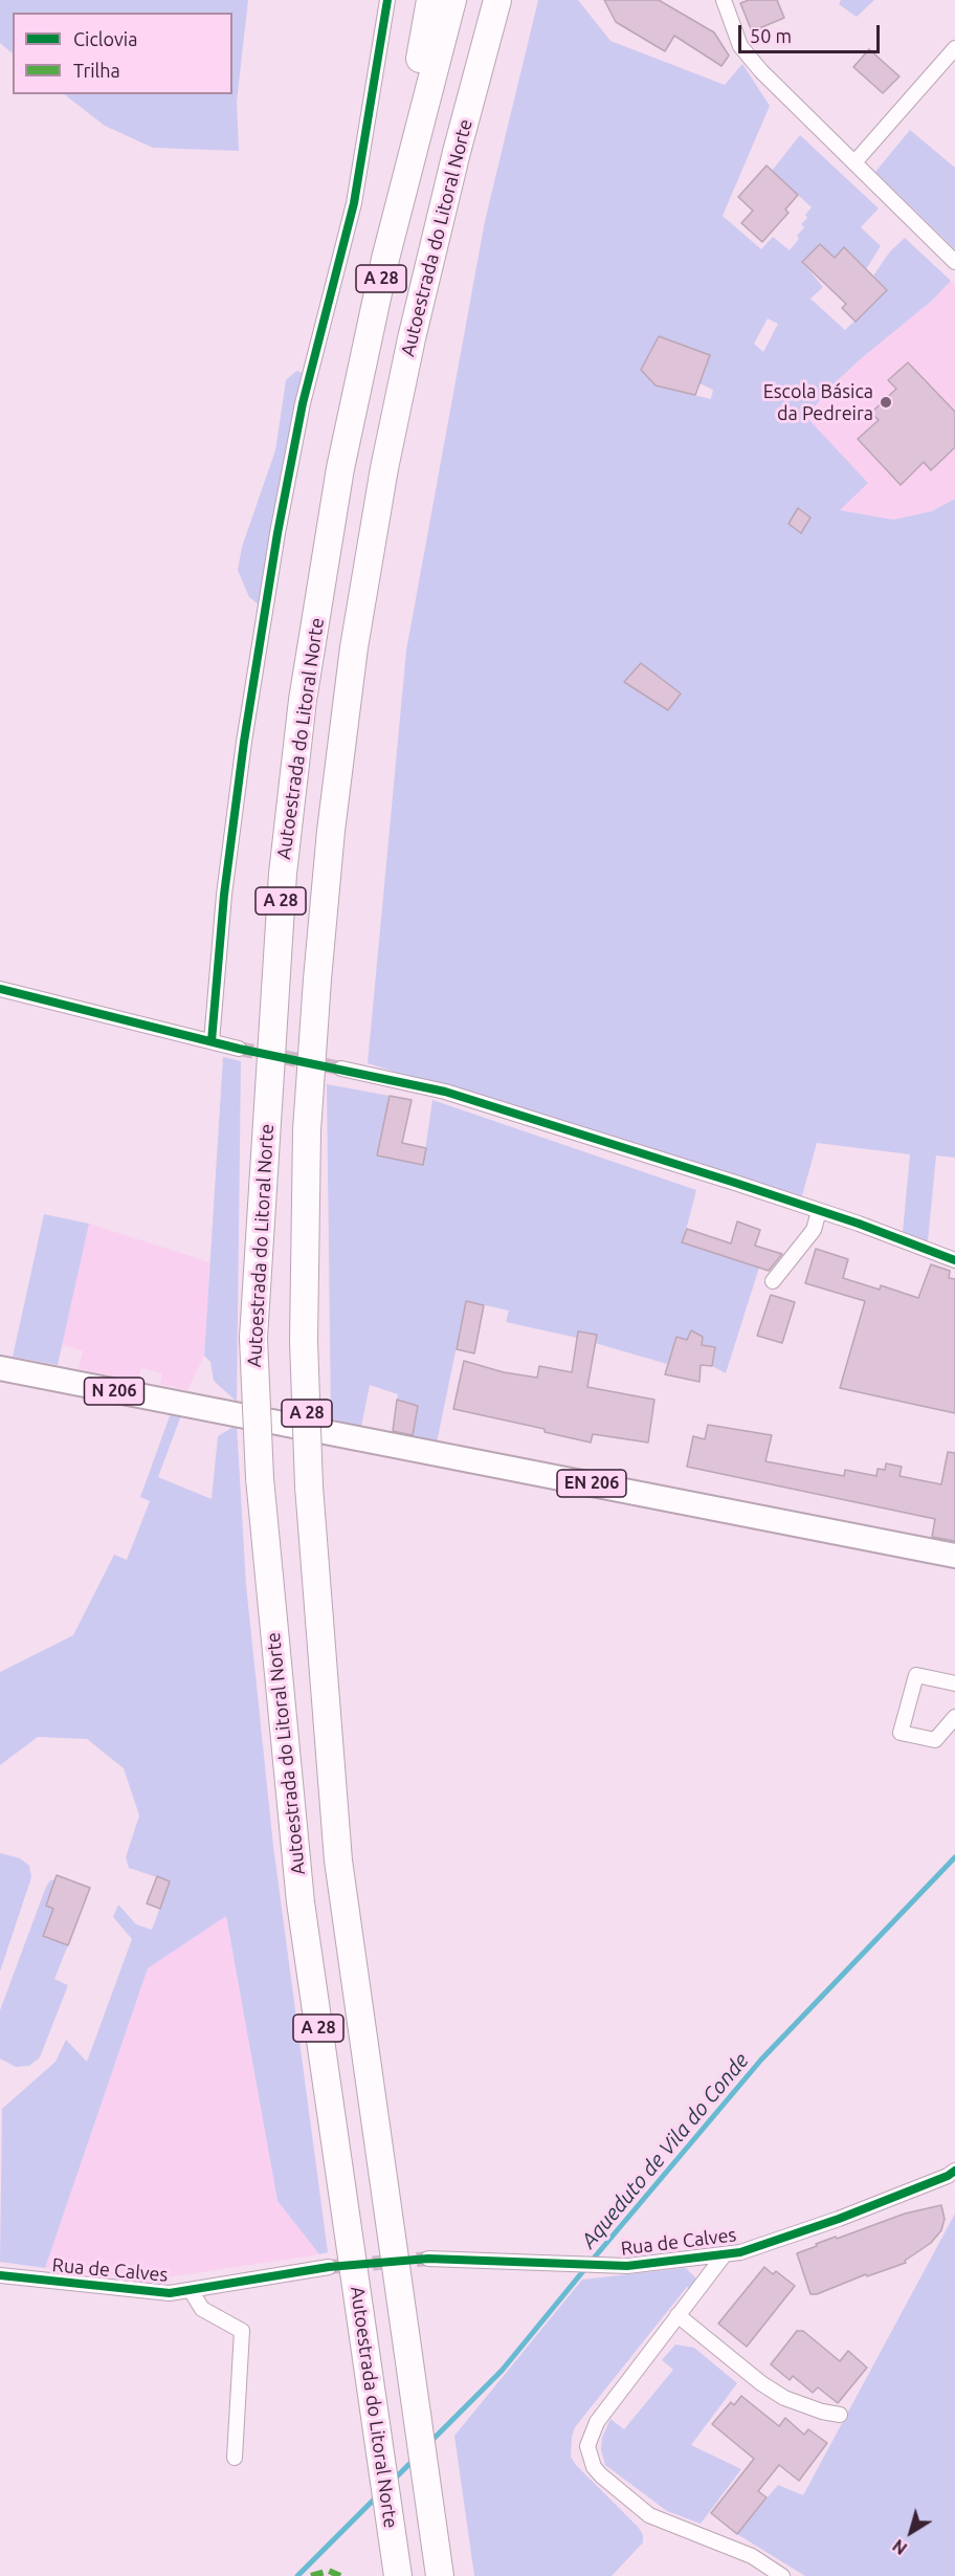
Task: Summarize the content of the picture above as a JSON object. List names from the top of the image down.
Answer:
{
  "streets": {
    "highway": ["Autoestrada do Litoral Norte", "A 28"],
    "main road": ["N 206", "EN 206"],
    "street": ["Rua de Calves"]
  },
  "crossings": [
    ["N 206", "EN 206"]
  ],
  "water": ["Aqueduto de Vila do Conde"],
  "places": ["Escola Básica da Pedreira"],
  "legend": ["Ciclovia", "Trilha"],
  "scale_bar": "50 m",
  "north": "bottom left"
}
